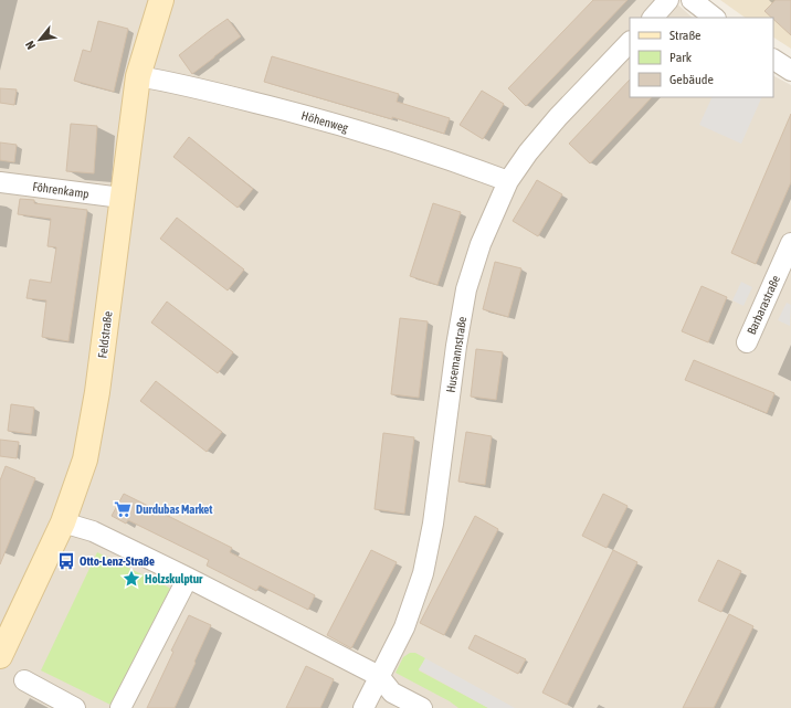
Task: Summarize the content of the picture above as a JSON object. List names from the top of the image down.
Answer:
{
  "streets": {
    "main road": ["Feldstraße"],
    "street": [
      "Höhenweg",
      "Föhrenkamp",
      "Barbarastraße",
      "Husemannstraße"
    ]
  },
  "crossings": [
    ["Höhenweg", "Feldstraße"],
    ["Höhenweg", "Husemannstraße"],
    ["Föhrenkamp", "Feldstraße"]
  ],
  "places": {
    "supermarket": ["Durdubas Market"],
    "bus stop": ["Otto-Lenz-Straße"],
    "place": ["Holzskulptur"]
  },
  "legend": ["Straße", "Park", "Gebäude"],
  "north": "bottom left"
}
